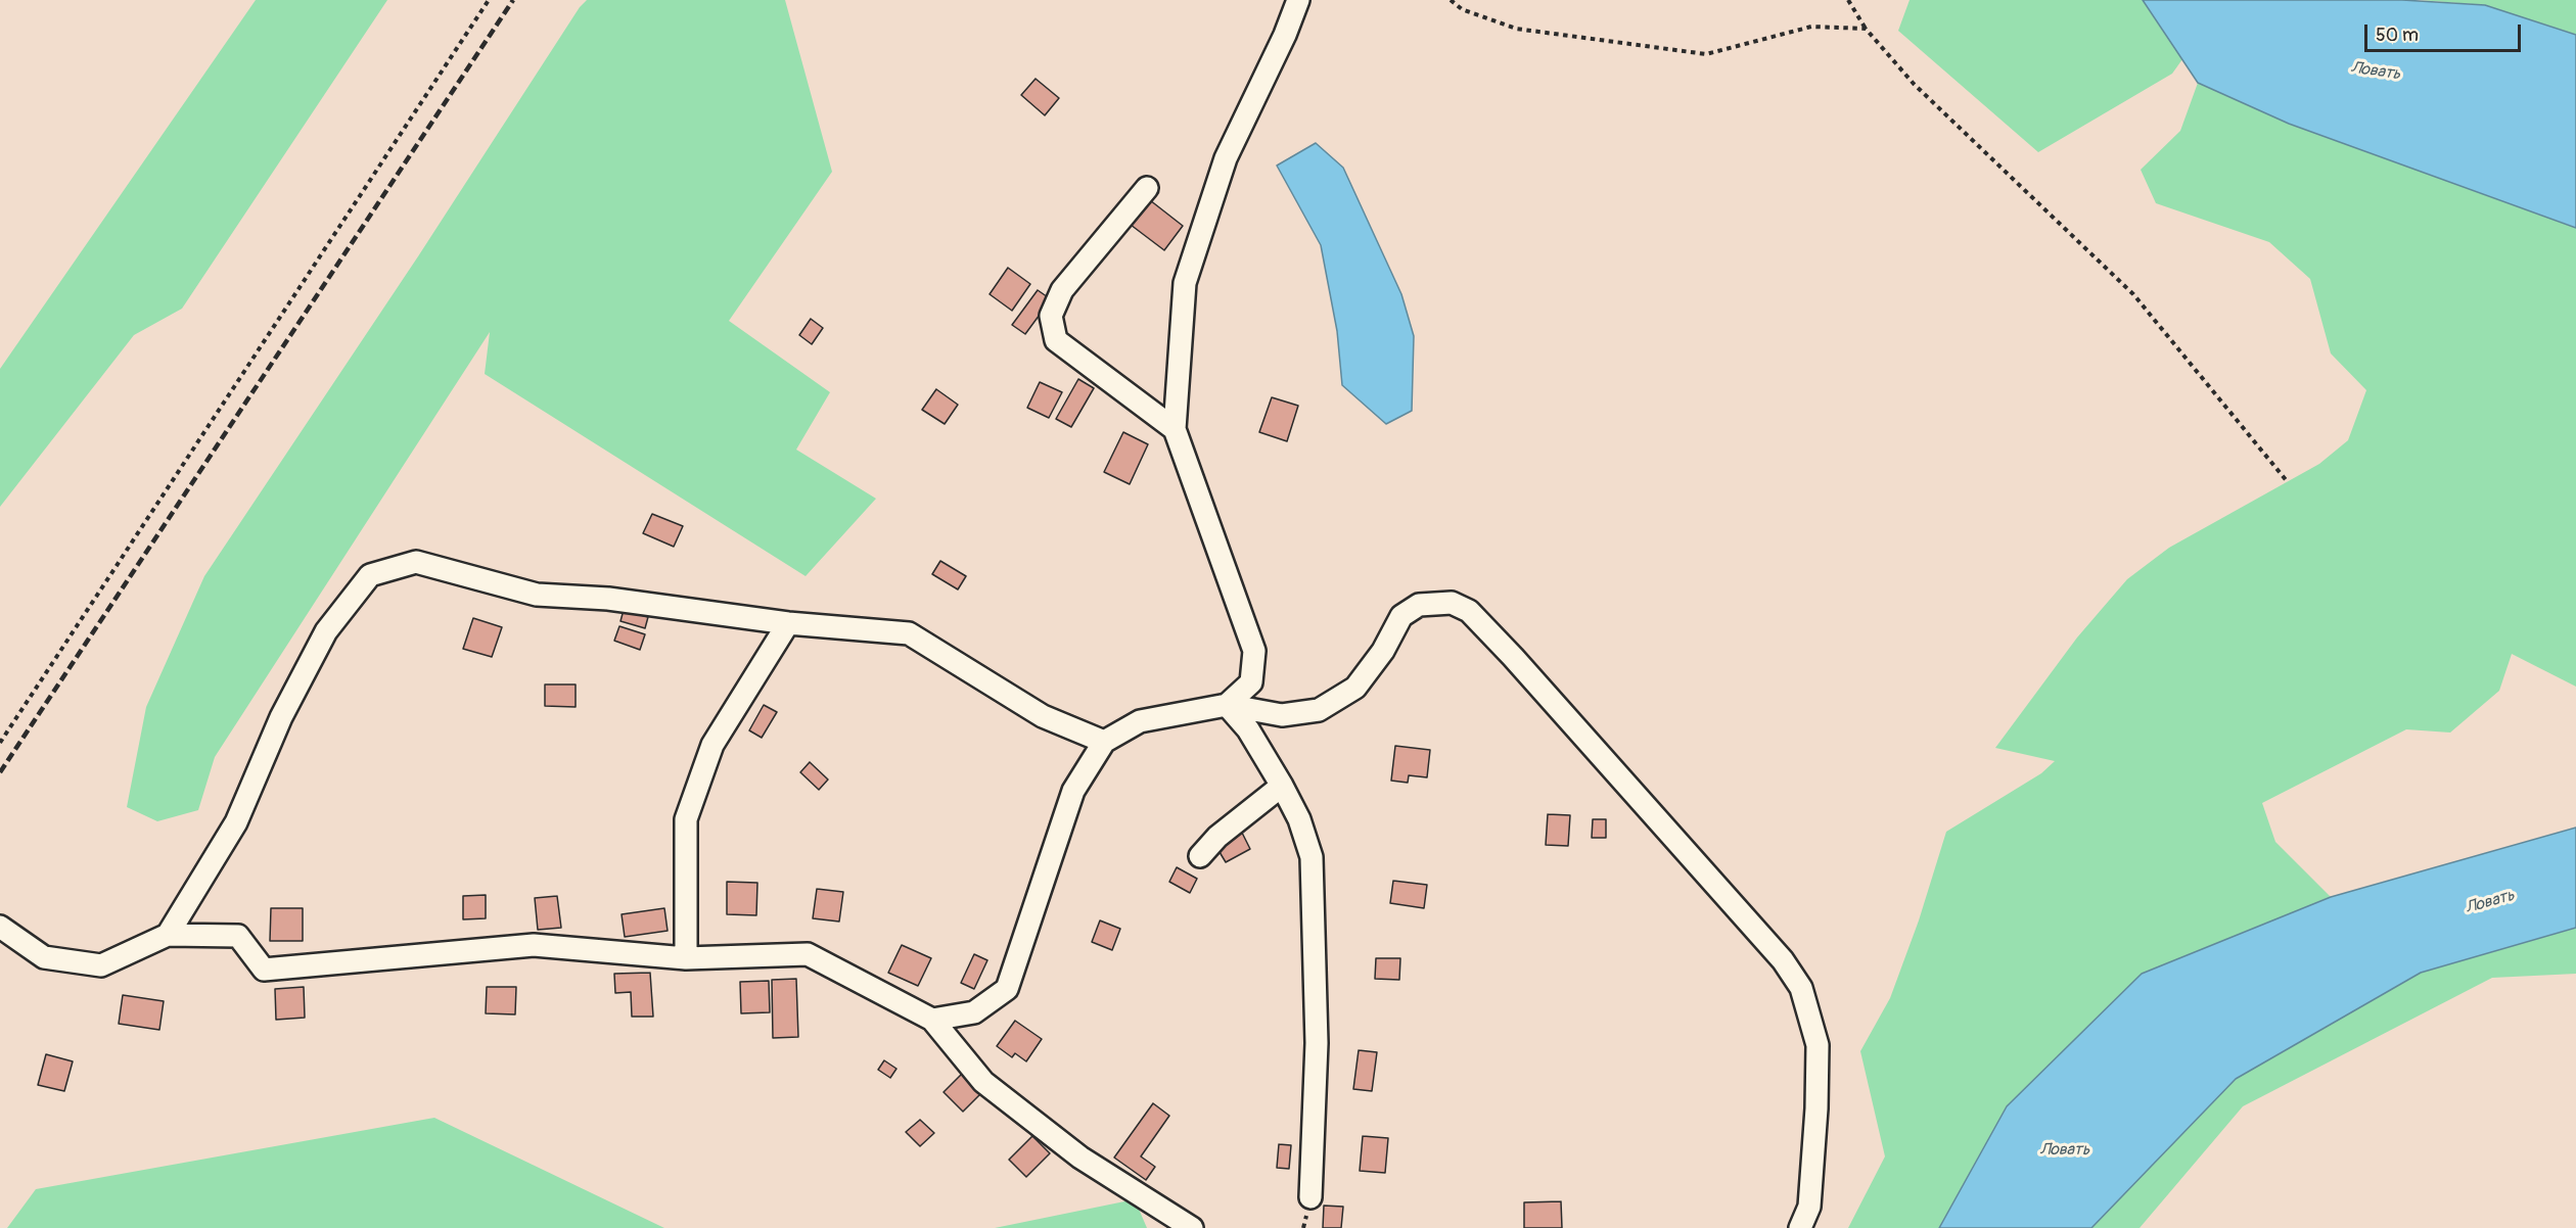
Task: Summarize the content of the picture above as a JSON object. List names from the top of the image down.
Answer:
{
  "water": ["Ловать"],
  "scale_bar": "50 m"
}
